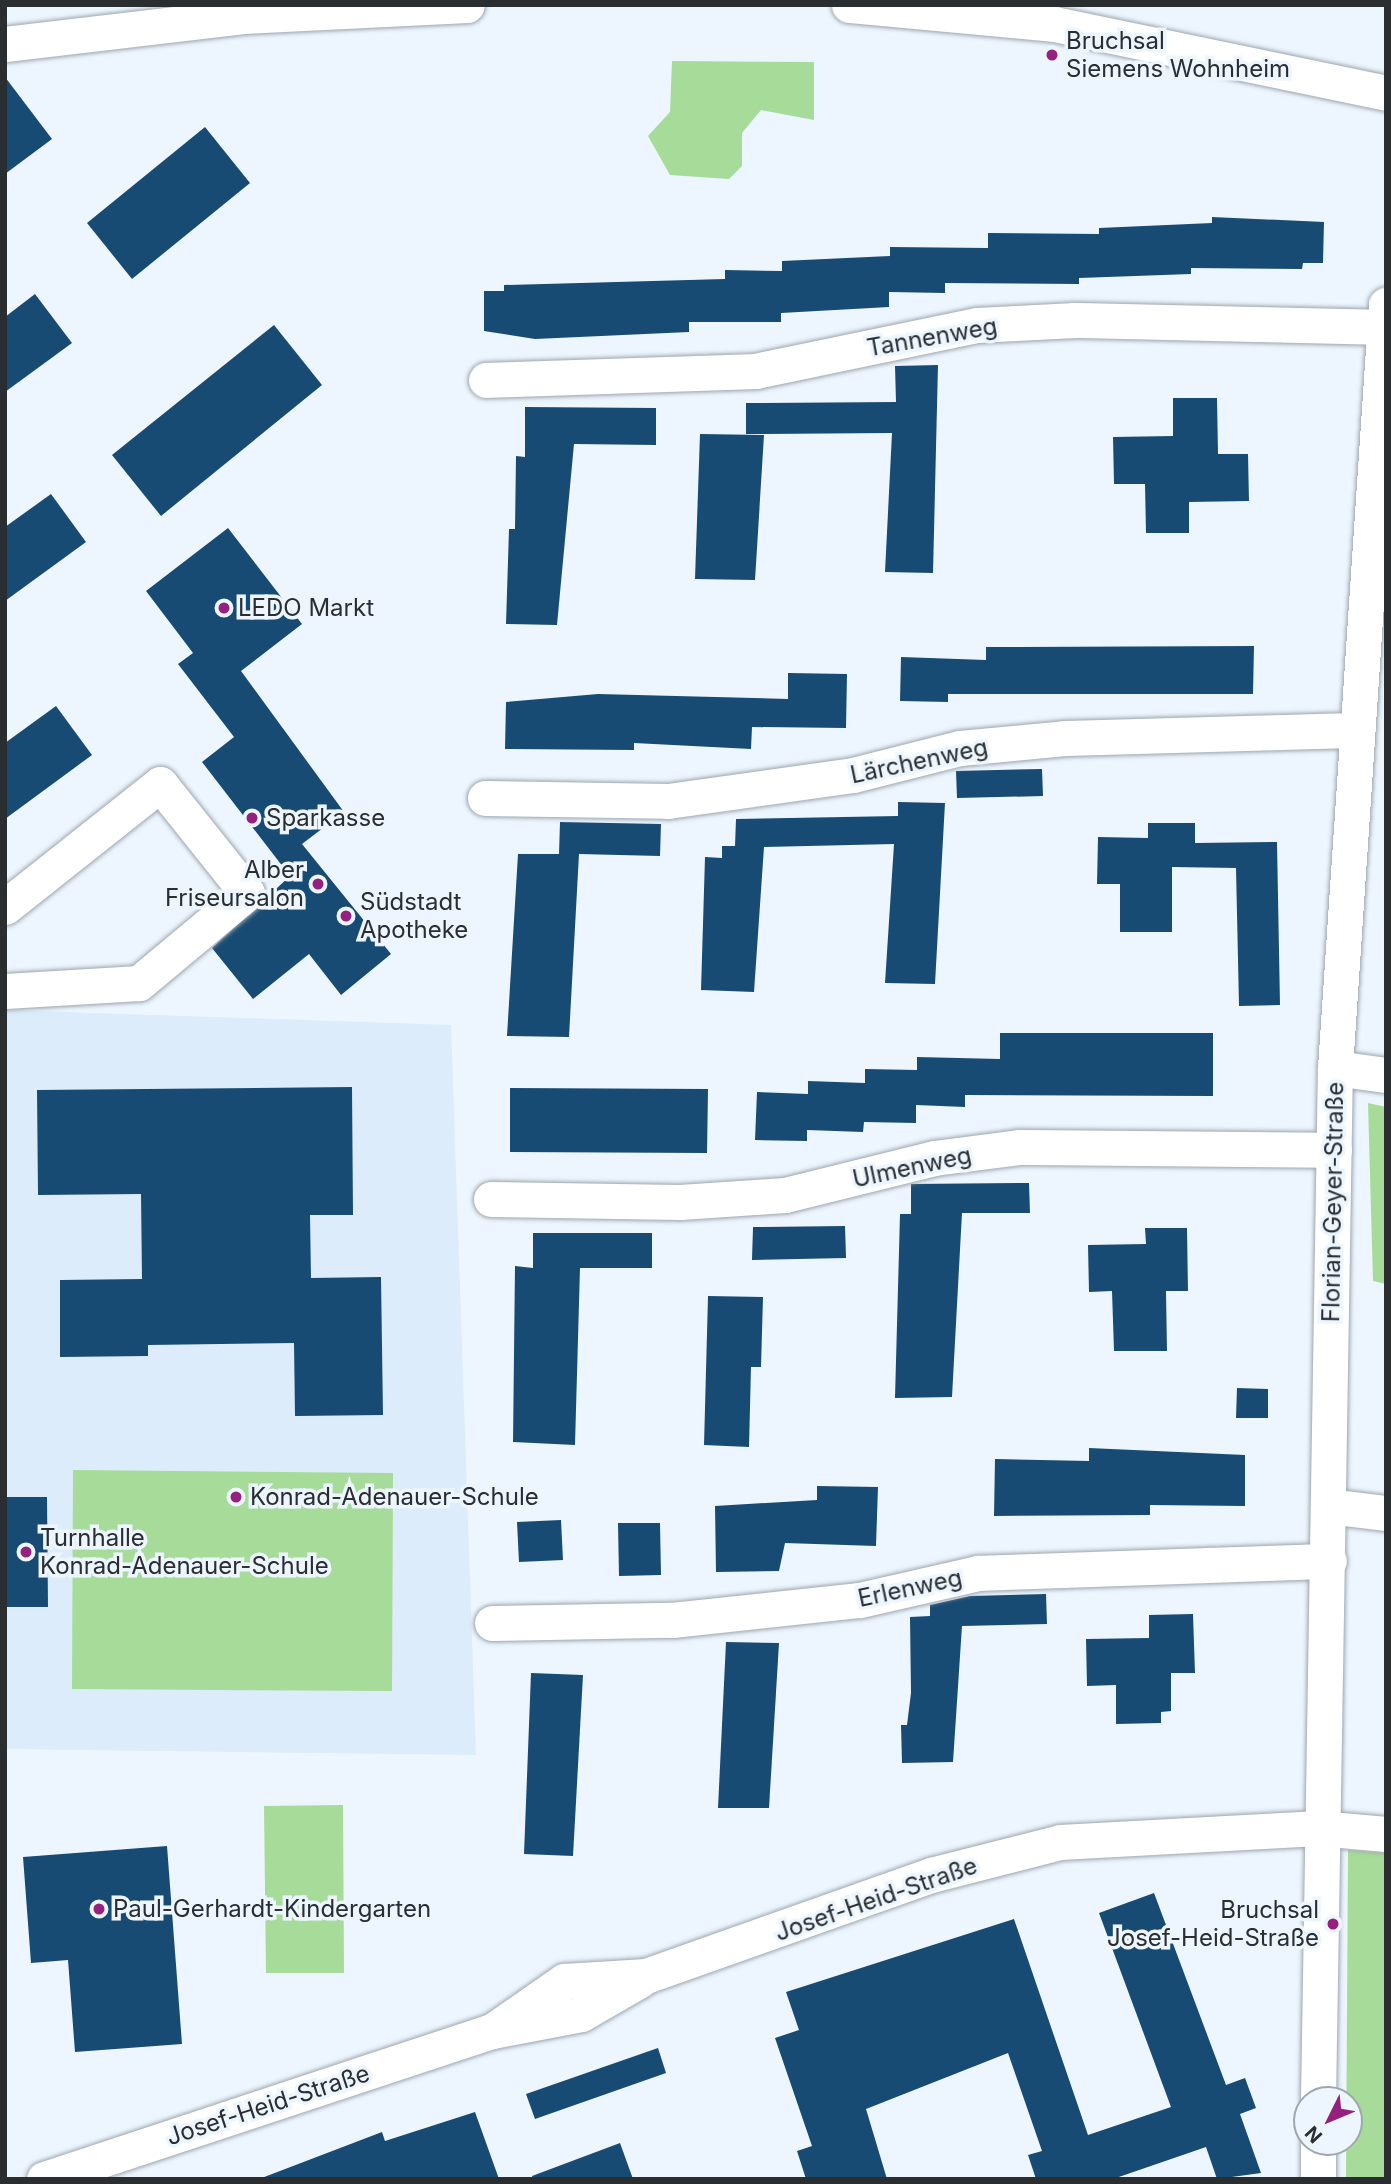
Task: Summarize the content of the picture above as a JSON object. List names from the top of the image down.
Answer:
{
  "streets": {
    "street": [
      "Tannenweg",
      "Lärchenweg",
      "Ulmenweg",
      "Florian-Geyer-Straße",
      "Erlenweg",
      "Josef-Heid-Straße"
    ]
  },
  "crossings": [
    ["Tannenweg", "Florian-Geyer-Straße"],
    ["Lärchenweg", "Florian-Geyer-Straße"],
    ["Ulmenweg", "Florian-Geyer-Straße"],
    ["Florian-Geyer-Straße", "Erlenweg"],
    ["Florian-Geyer-Straße", "Josef-Heid-Straße"]
  ],
  "places": [
    "Bruchsal Siemens Wohnheim",
    "LEDO Markt",
    "Sparkasse",
    "Alber Friseursalon",
    "Südstadt Apotheke",
    "Konrad-Adenauer-Schule",
    "Turnhalle Konrad-Adenauer-Schule",
    "Paul-Gerhardt-Kindergarten",
    "Bruchsal Josef-Heid-Straße"
  ],
  "north": "bottom left"
}
